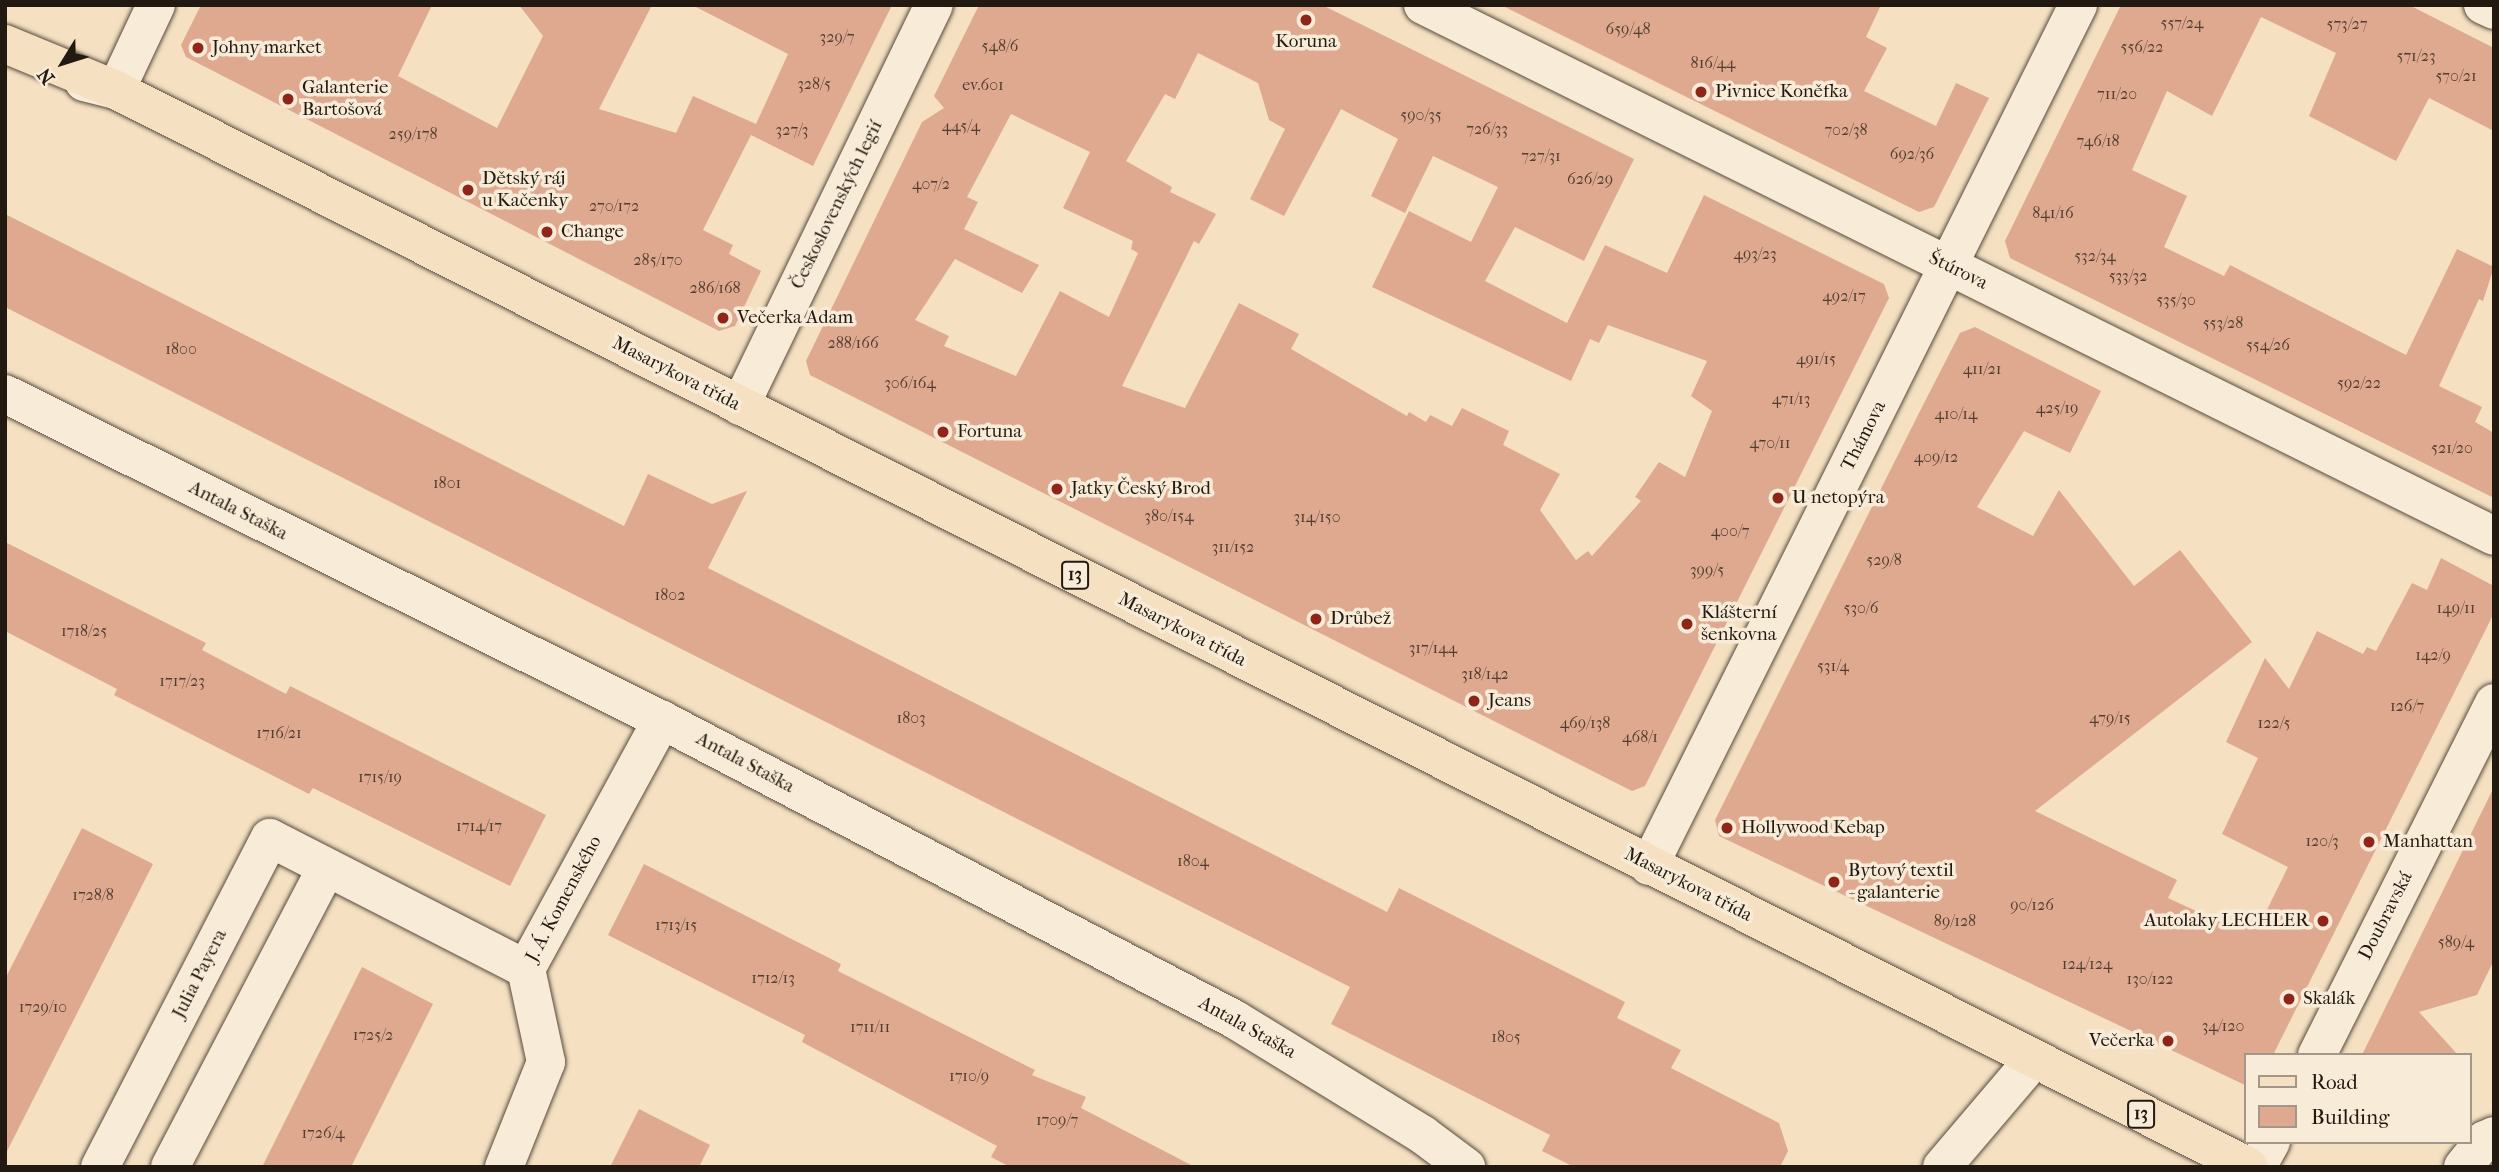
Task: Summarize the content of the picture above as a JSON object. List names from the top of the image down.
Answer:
{
  "streets": {
    "main road": ["Masarykova třída", "13"],
    "street": [
      "Československých legií",
      "Štúrova",
      "Thámova",
      "Antala Staška",
      "J. Á. Komenského",
      "Doubravská",
      "Julia Payera"
    ]
  },
  "crossings": [
    ["Československých legií", "Masarykova třída"],
    ["Štúrova", "Thámova"],
    ["Masarykova třída", "Thámova"],
    ["Antala Staška", "J. Á. Komenského"],
    ["J. Á. Komenského", "Julia Payera"]
  ],
  "places": [
    "Koruna",
    "Johny market",
    "Pivnice Koněfka",
    "Galanterie Bartošová",
    "Dětský ráj u Kačenky",
    "Change",
    "Večerka Adam",
    "Fortuna",
    "Jatky Český Brod",
    "U netopýra",
    "Drůbež",
    "Klášterní šenkovna",
    "Jeans",
    "Hollywood Kebap",
    "Manhattan",
    "Bytový textil - galanterie",
    "Autolaky LECHLER",
    "Skalák",
    "Večerka"
  ],
  "house_numbers": [
    "557/24",
    "573/27",
    "659/48",
    "329/7",
    "548/6",
    "556/22",
    "571/23",
    "816/44",
    "570/21",
    "328/5",
    "ev.601",
    "711/20",
    "590/35",
    "445/4",
    "726/33",
    "327/3",
    "702/38",
    "259/178",
    "746/18",
    "692/36",
    "727/31",
    "626/29",
    "407/2",
    "270/172",
    "841/16",
    "493/23",
    "532/34",
    "285/170",
    "533/32",
    "286/168",
    "492/17",
    "535/30",
    "553/28",
    "288/166",
    "554/26",
    "1800",
    "491/15",
    "411/21",
    "306/164",
    "592/22",
    "471/13",
    "425/19",
    "410/14",
    "470/11",
    "521/20",
    "409/12",
    "1801",
    "380/154",
    "314/150",
    "400/7",
    "311/152",
    "529/8",
    "399/5",
    "1802",
    "530/6",
    "149/11",
    "1718/25",
    "317/144",
    "142/9",
    "531/4",
    "318/142",
    "1717/23",
    "126/7",
    "1803",
    "479/15",
    "469/138",
    "122/5",
    "1716/21",
    "468/1",
    "1715/19",
    "1714/17",
    "120/3",
    "1804",
    "1728/8",
    "90/126",
    "89/128",
    "1713/15",
    "589/4",
    "124/124",
    "1712/13",
    "130/122",
    "1729/10",
    "34/120",
    "1711/11",
    "1725/2",
    "1805",
    "1710/9",
    "1709/7",
    "1726/4"
  ],
  "legend": ["Road", "Building"],
  "north": "bottom left"
}
